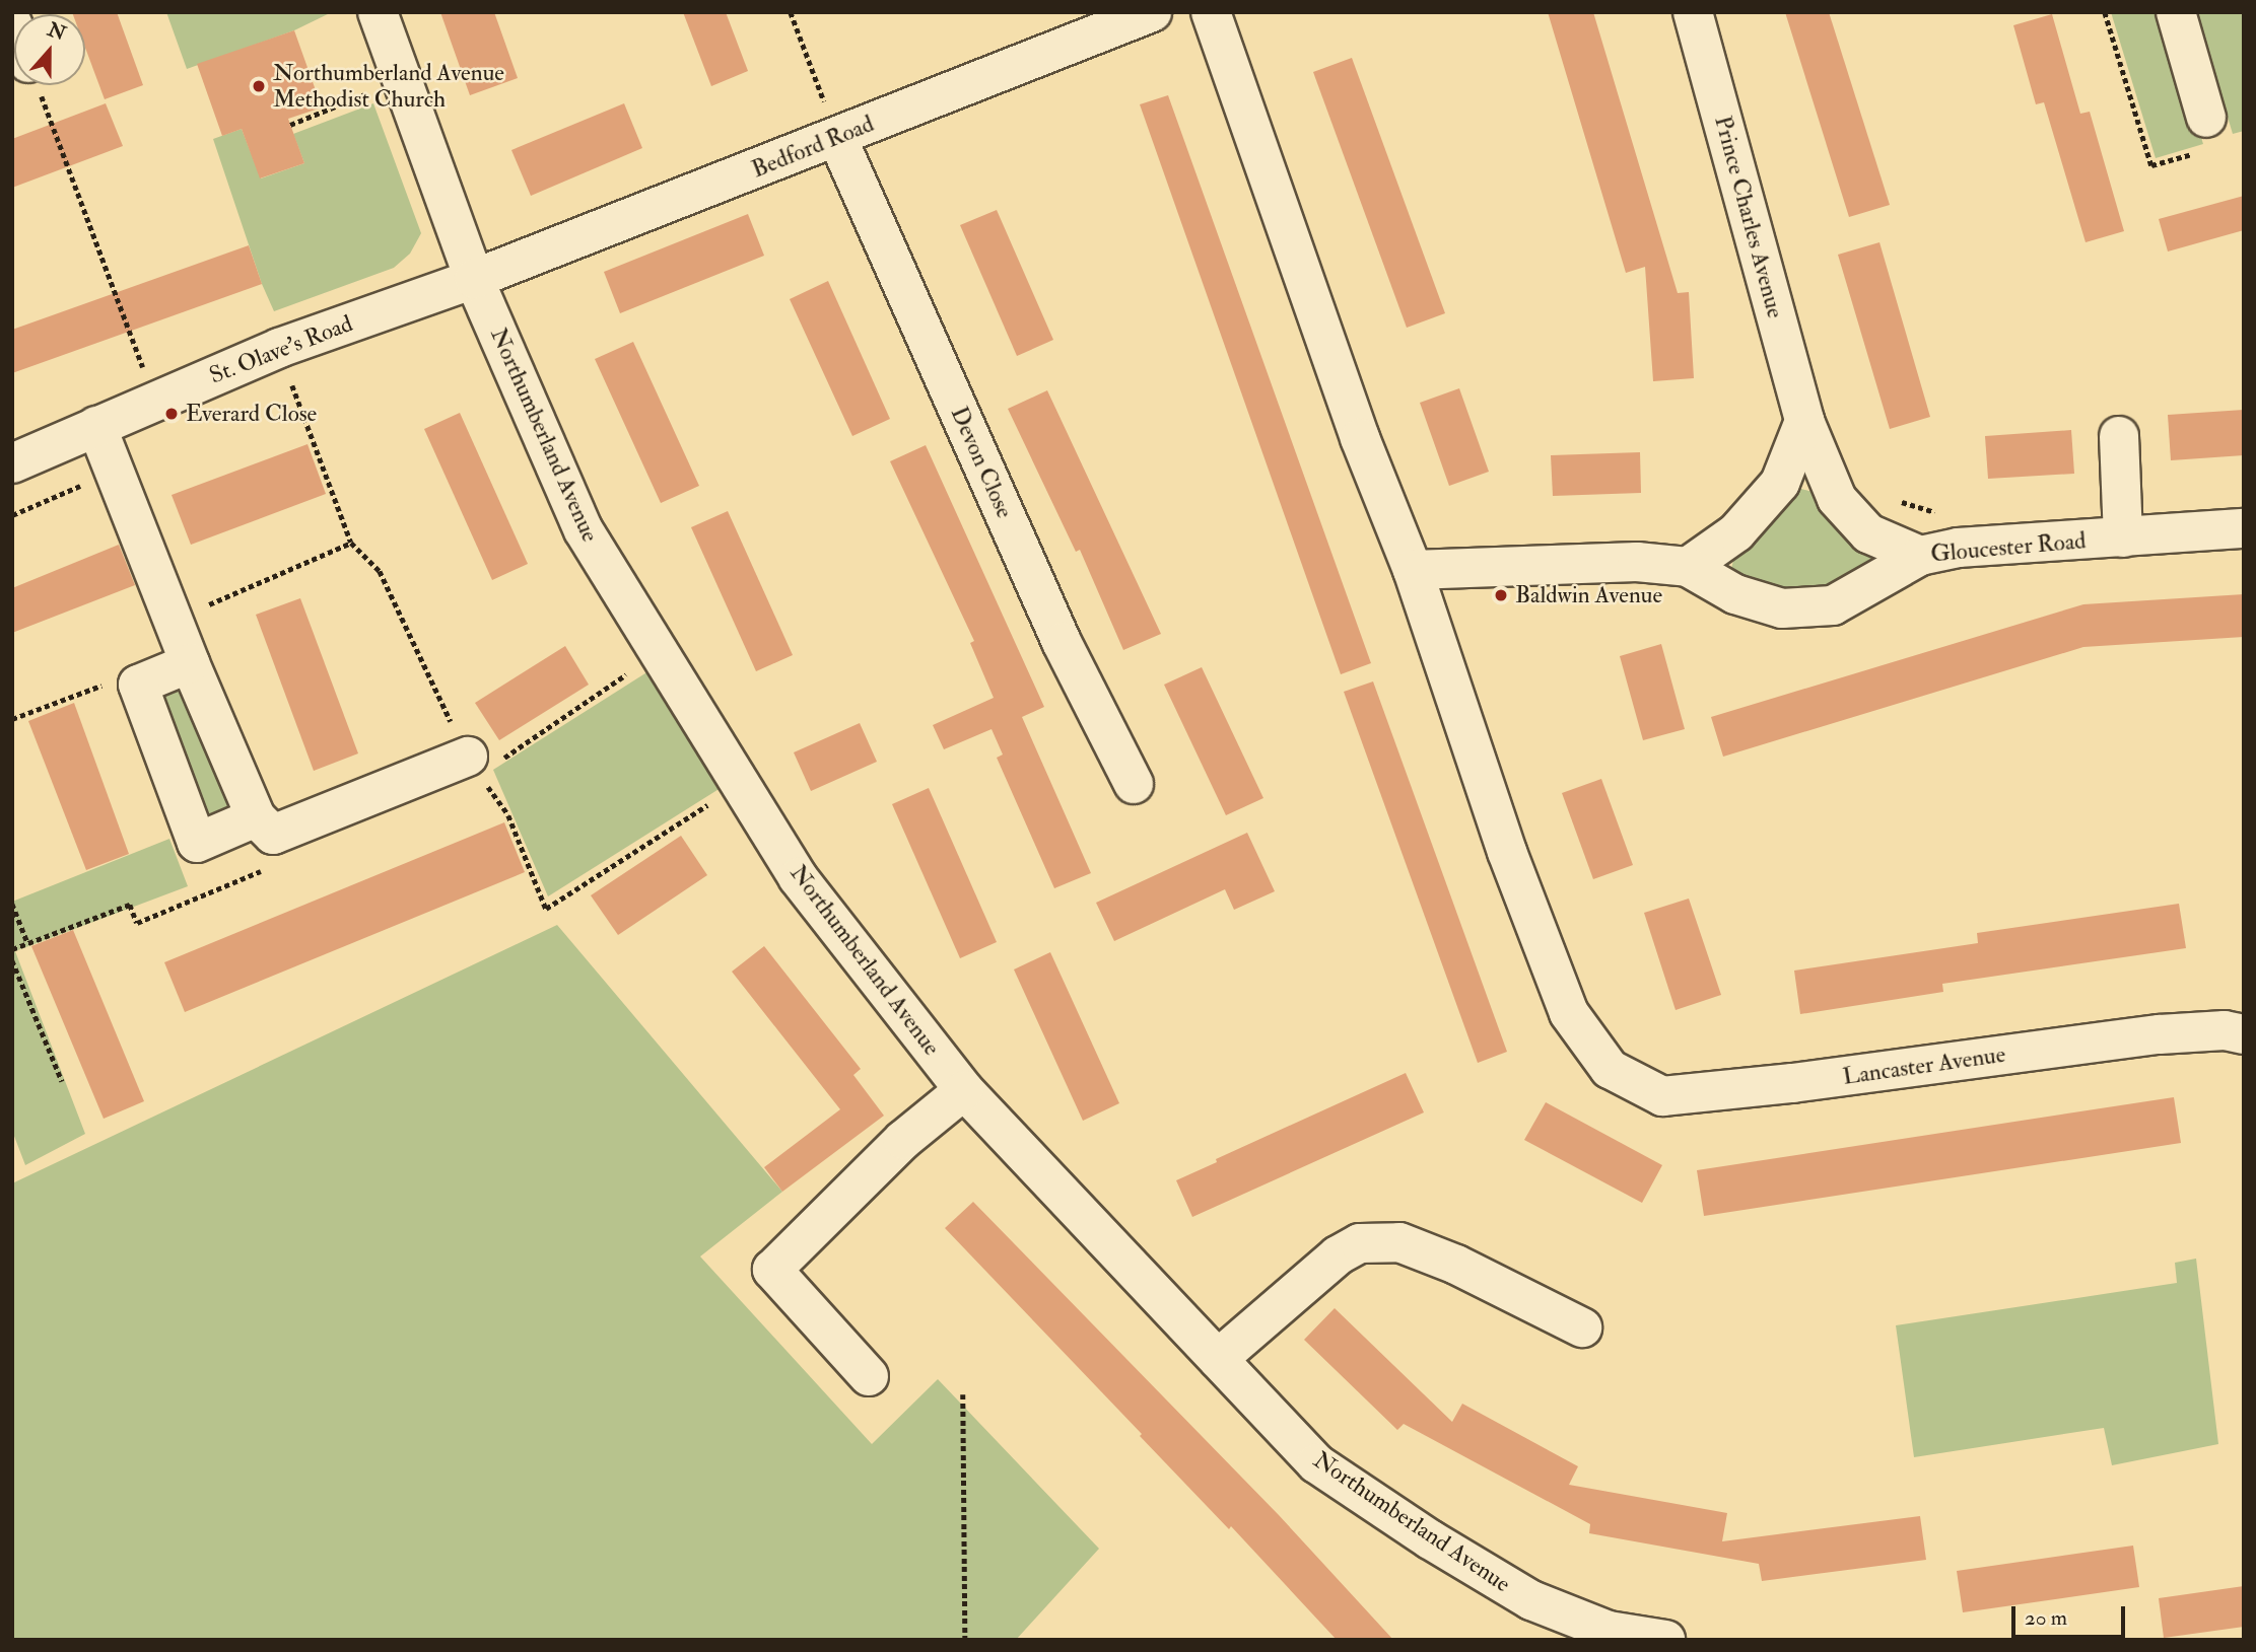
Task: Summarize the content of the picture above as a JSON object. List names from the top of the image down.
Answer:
{
  "streets": {
    "street": [
      "Bedford Road",
      "Prince Charles Avenue",
      "St. Olave's Road",
      "Northumberland Avenue",
      "Devon Close",
      "Gloucester Road",
      "Lancaster Avenue"
    ]
  },
  "crossings": [
    ["Bedford Road", "St. Olave's Road"],
    ["Bedford Road", "Northumberland Avenue"],
    ["Bedford Road", "Devon Close"],
    ["Prince Charles Avenue", "Gloucester Road"],
    ["St. Olave's Road", "Northumberland Avenue"],
    ["Gloucester Road", "Lancaster Avenue"]
  ],
  "places": ["Northumberland Avenue Methodist Church", "Everard Close", "Baldwin Avenue"],
  "scale_bar": "20 m",
  "north": "top"
}
